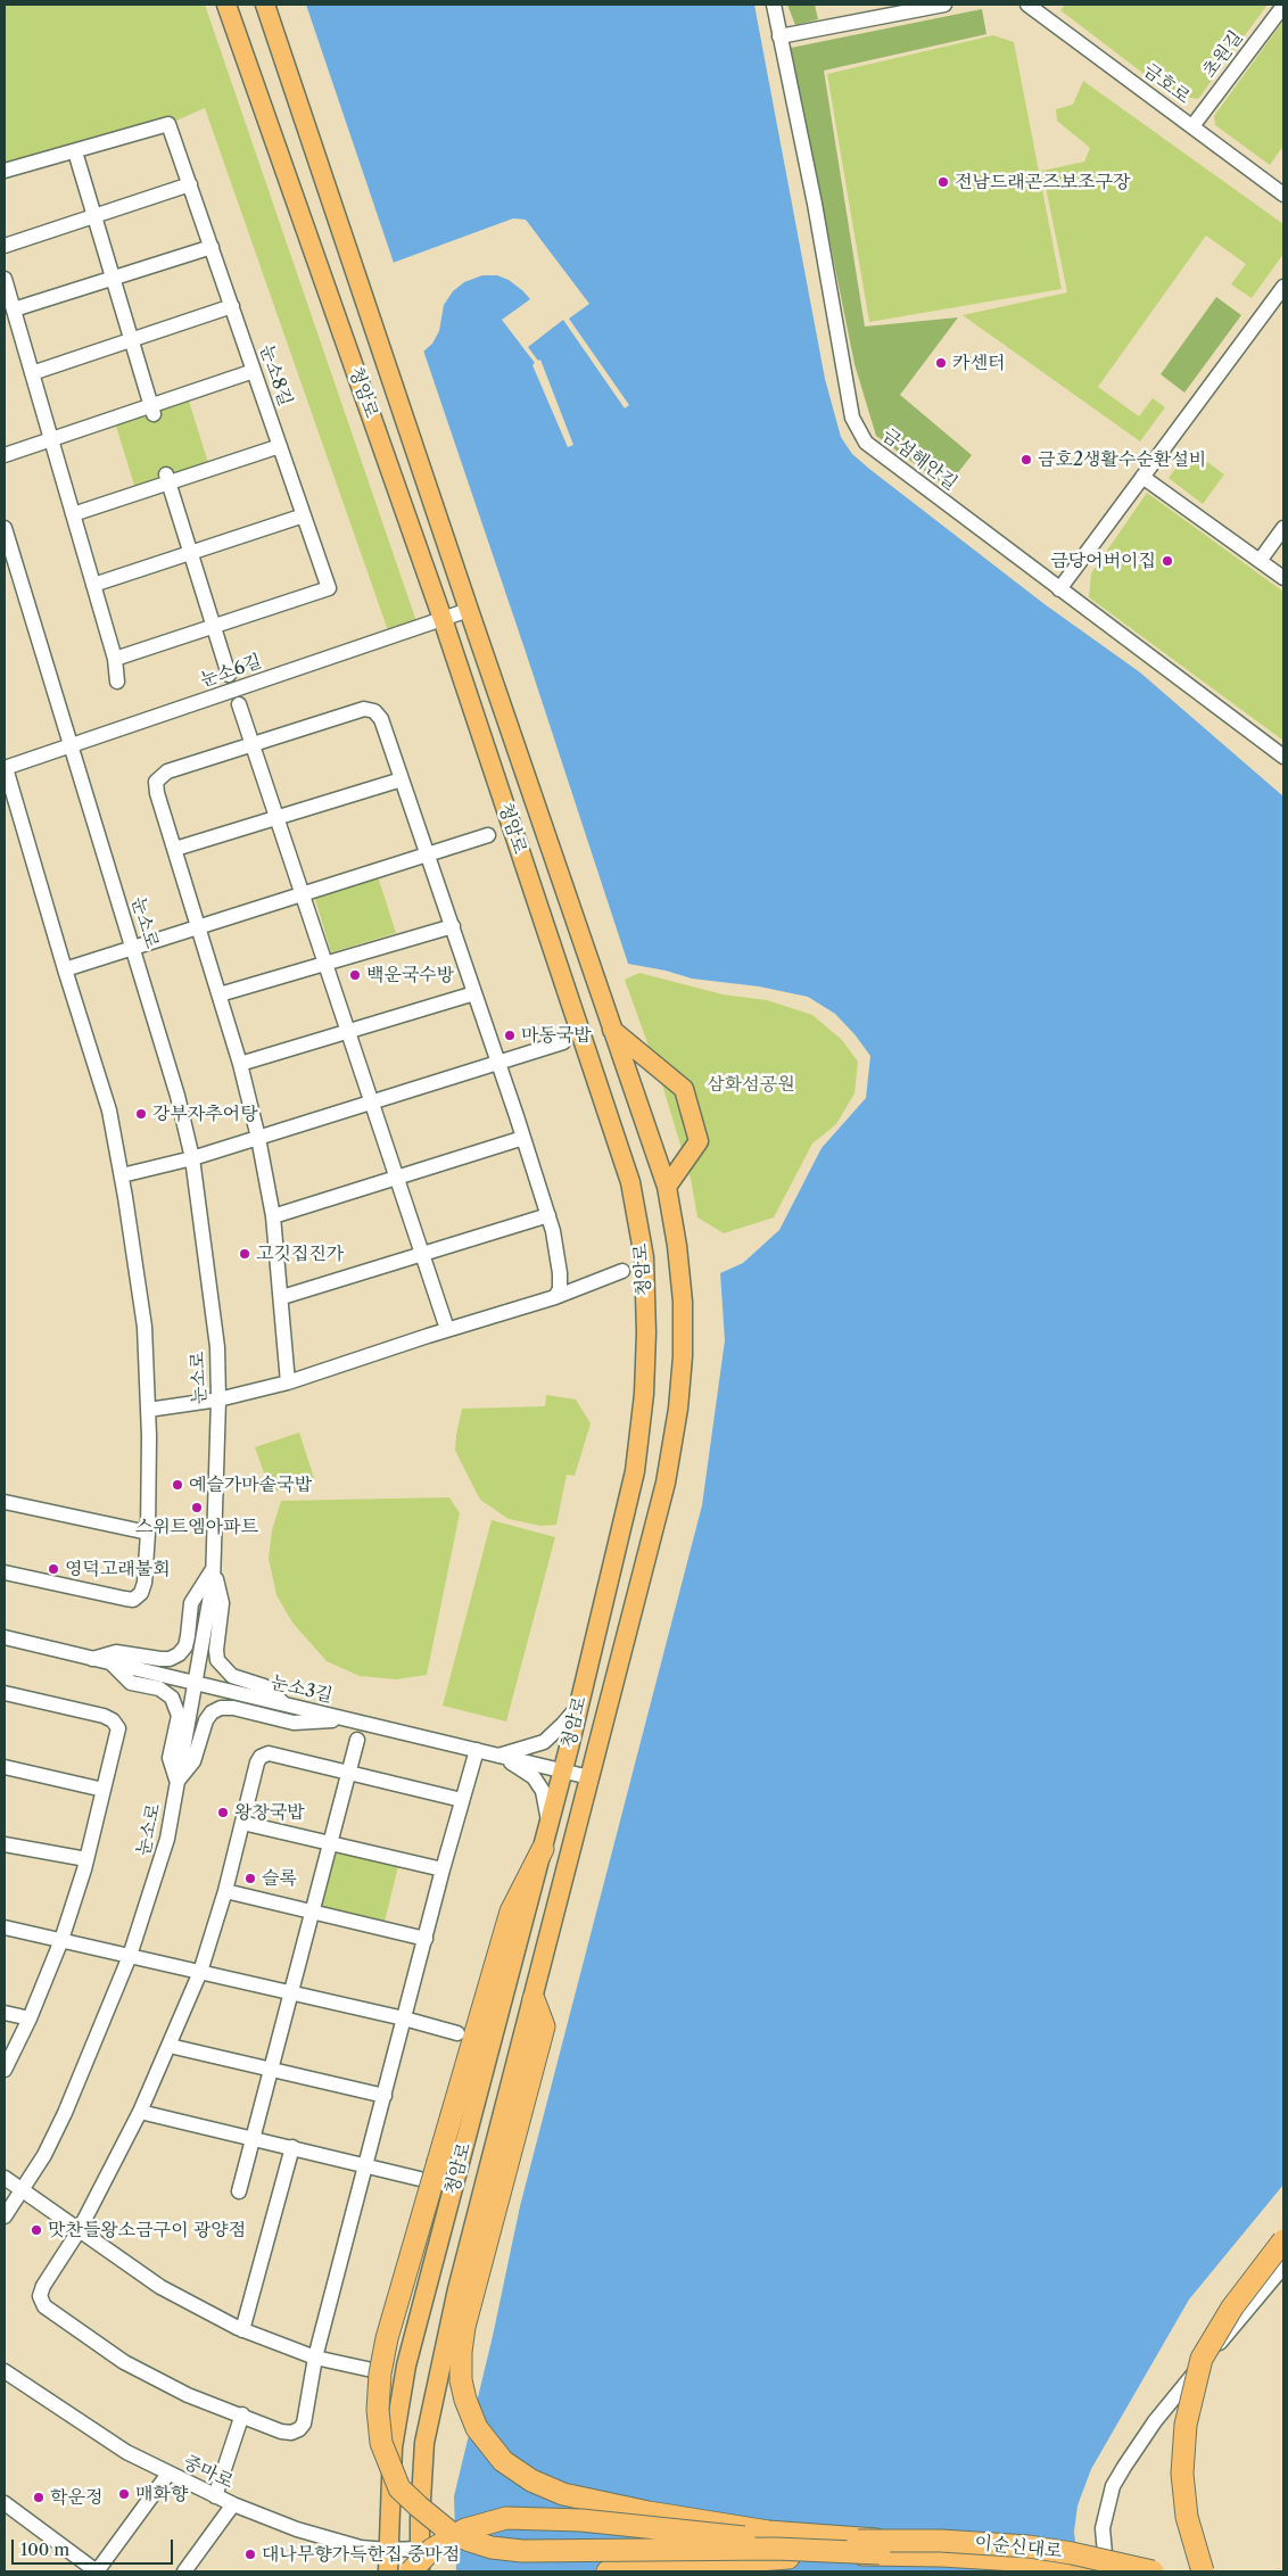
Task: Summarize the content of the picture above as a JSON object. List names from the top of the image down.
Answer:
{
  "streets": {
    "highway": ["이순신대로"],
    "main road": ["청암로"],
    "street": [
      "초원길",
      "금호로",
      "눈소8길",
      "금섬해안길",
      "눈소6길",
      "눈소로",
      "눈소3길",
      "중마로"
    ]
  },
  "crossings": [
    ["초원길", "금호로"],
    ["청암로", "눈소6길"],
    ["청암로", "눈소3길"],
    ["청암로", "중마로"],
    ["눈소6길", "눈소로"],
    ["눈소로", "눈소3길"]
  ],
  "parks": ["삼화섬공원"],
  "places": [
    "전남드래곤즈보조구장",
    "카센터",
    "금호2생활수순환설비",
    "금당어버이집",
    "백운국수방",
    "마동국밥",
    "강부자추어탕",
    "고깃집진가",
    "예슬가마솥국밥",
    "스위트엠아파트",
    "영덕고래불회",
    "왕창국밥",
    "슬록",
    "맛찬들왕소금구이 광양점",
    "매화향",
    "학운정",
    "대나무향가득한집 중마점"
  ],
  "scale_bar": "100 m"
}
